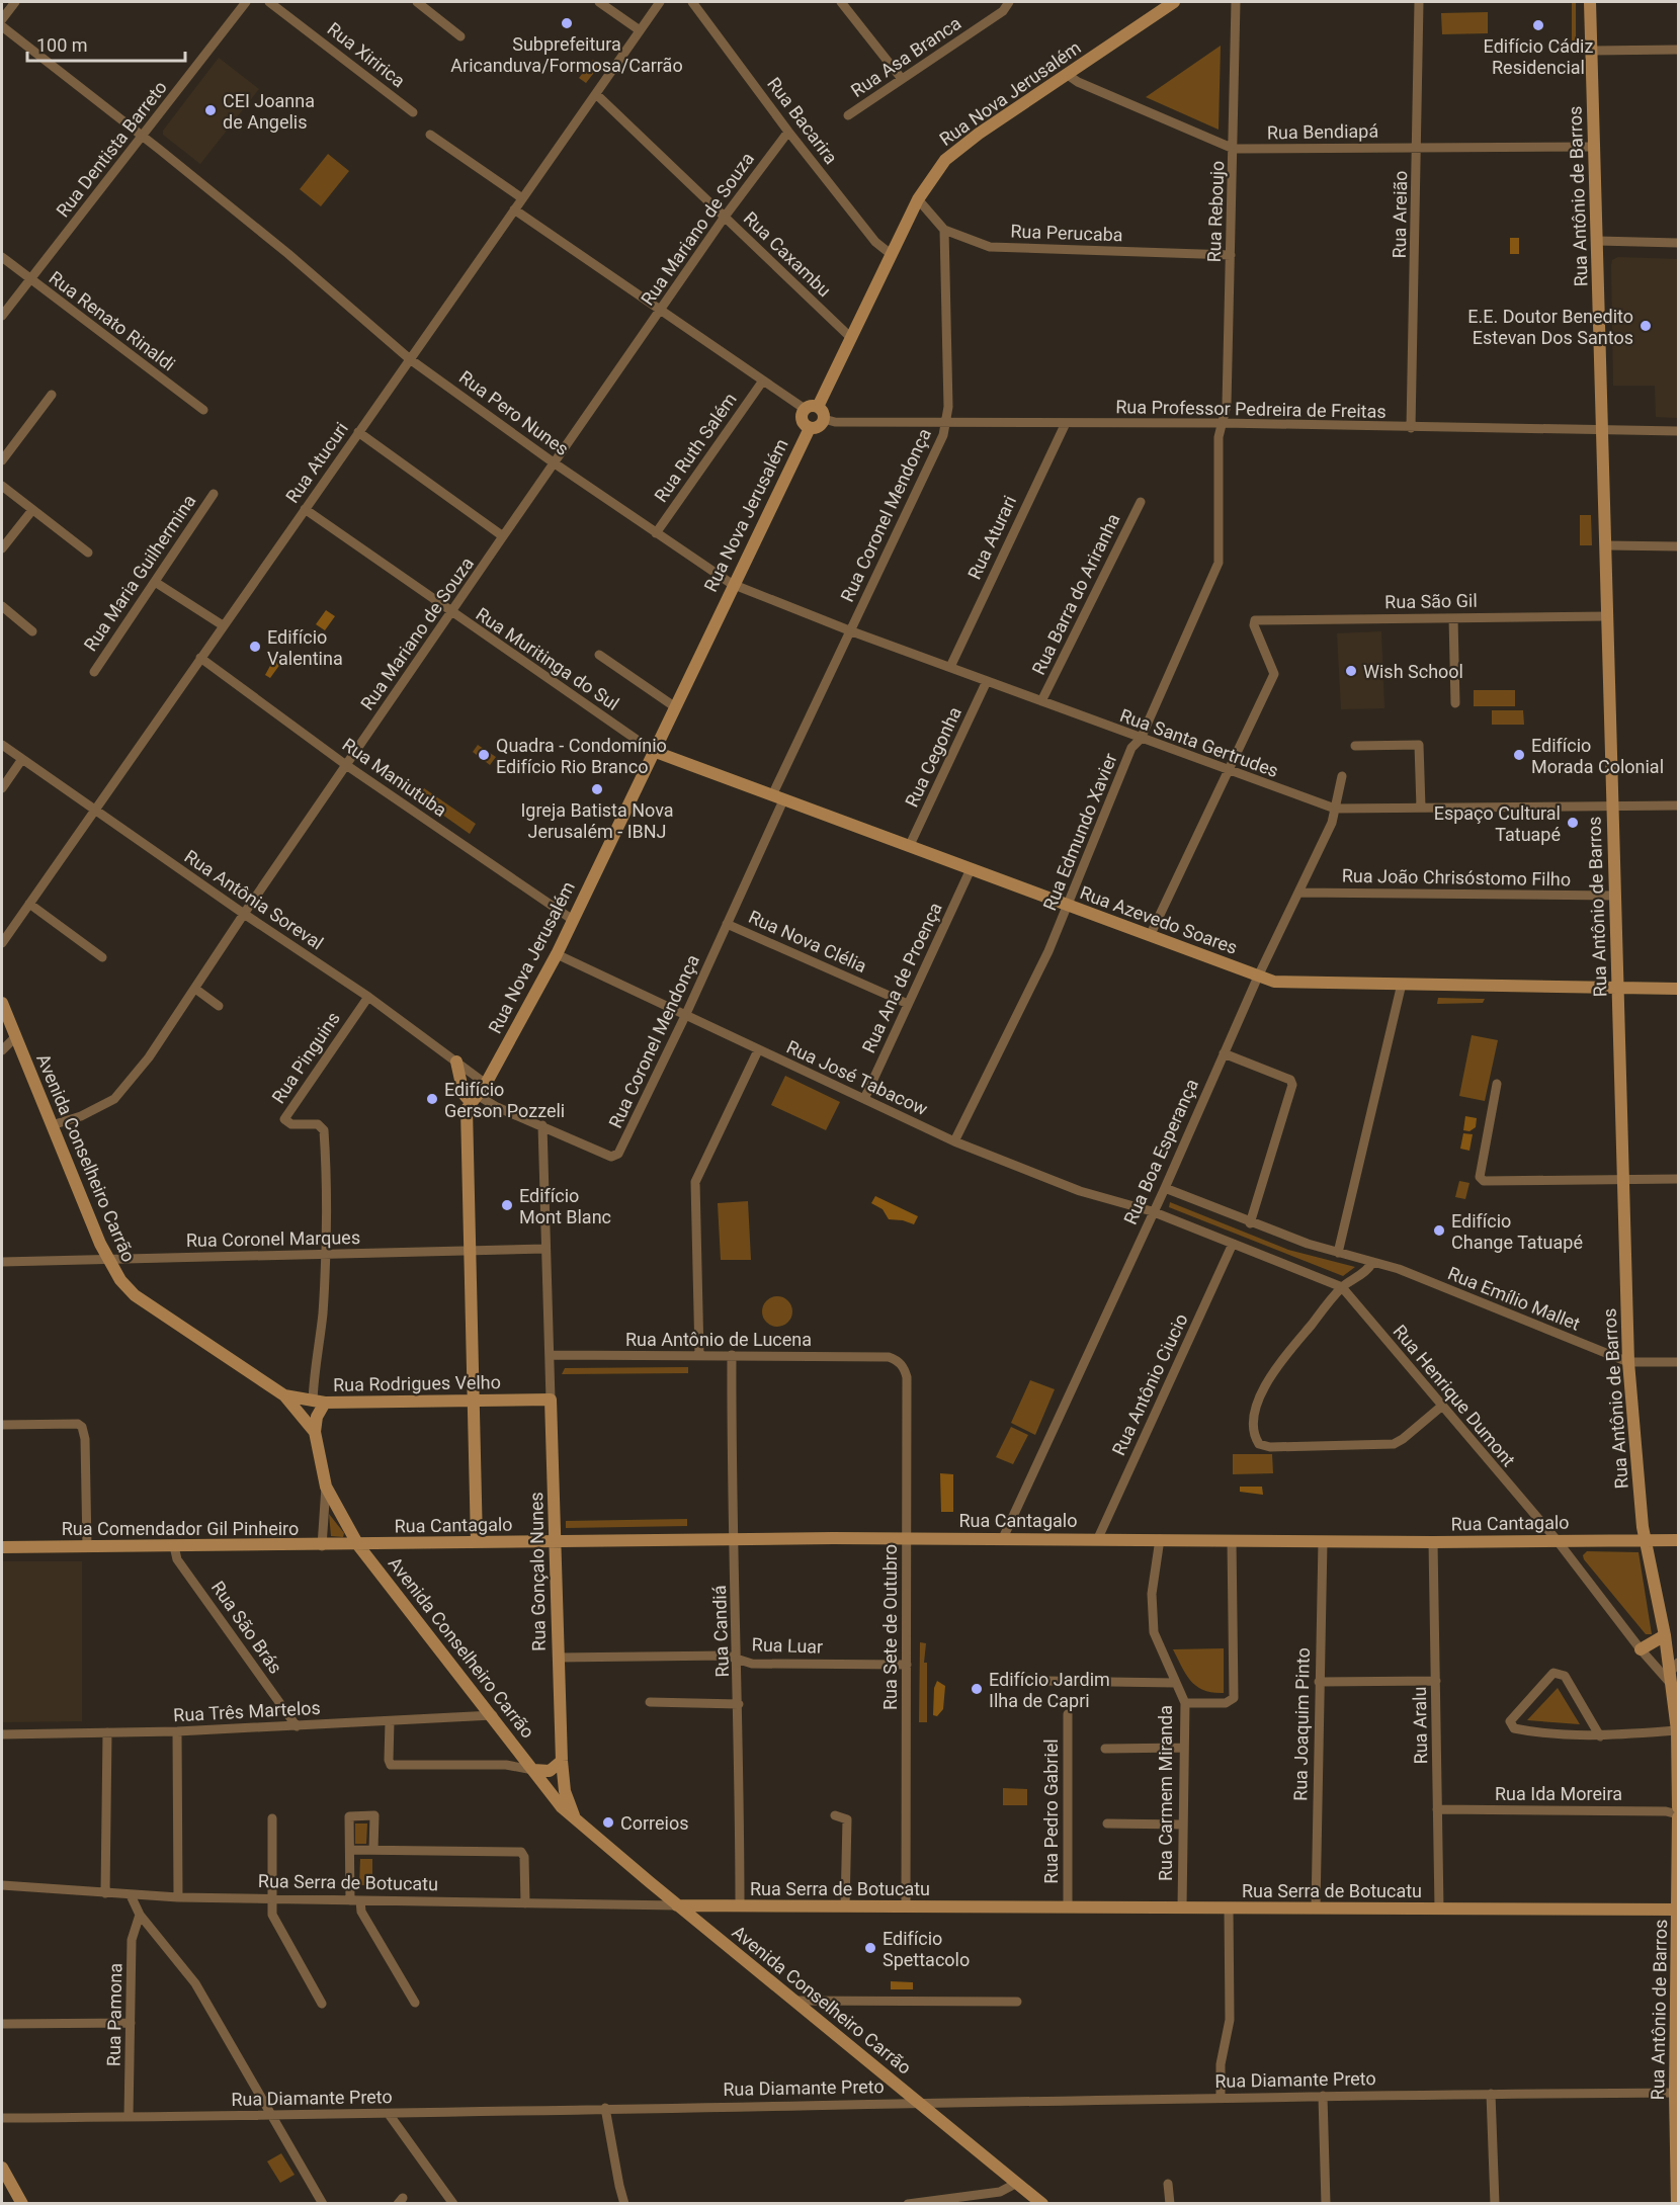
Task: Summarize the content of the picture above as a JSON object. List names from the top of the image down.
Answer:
{
  "streets": {
    "street": [
      "Rua Xiririca",
      "Rua Asa Branca",
      "Rua Nova Jerusalém",
      "Rua Bacarira",
      "Rua Bendiapá",
      "Rua Dentista Barreto",
      "Rua Antônio de Barros",
      "Rua Reboujo",
      "Rua Areião",
      "Rua Mariano de Souza",
      "Rua Perucaba",
      "Rua Caxambu",
      "Rua Renato Rinaldi",
      "Rua Professor Pedreira de Freitas",
      "Rua Pero Nunes",
      "Rua Ruth Salém",
      "Rua Atucuri",
      "Rua Coronel Mendonça",
      "Rua Aturari",
      "Rua Maria Guilhermina",
      "Rua Barra do Ariranha",
      "Rua São Gil",
      "Rua Muritinga do Sul",
      "Rua Santa Gertrudes",
      "Rua Cegonha",
      "Rua Maniutuba",
      "Rua Edmundo Xavier",
      "Rua João Chrisóstomo Filho",
      "Rua Antônia Soreval",
      "Rua Azevedo Soares",
      "Rua Nova Clélia",
      "Rua Ana de Proença",
      "Rua Pinguins",
      "Rua José Tabacow",
      "Rua Boa Esperança",
      "Avenida Conselheiro Carrão",
      "Rua Coronel Marques",
      "Rua Emílio Mallet",
      "Rua Antônio de Lucena",
      "Rua Rodrigues Velho",
      "Rua Antônio Ciucio",
      "Rua Henrique Dumont",
      "Rua Cantagalo",
      "Rua Comendador Gil Pinheiro",
      "Rua Gonçalo Nunes",
      "Rua São Brás",
      "Rua Sete de Outubro",
      "Rua Candiá",
      "Rua Luar",
      "Rua Três Martelos",
      "Rua Joaquim Pinto",
      "Rua Aralu",
      "Rua Carmem Miranda",
      "Rua Ida Moreira",
      "Rua Pedro Gabriel",
      "Rua Serra de Botucatu",
      "Rua Pamona",
      "Rua Diamante Preto"
    ]
  },
  "crossings": [
    ["Rua Nova Jerusalém", "Rua Bacarira"],
    ["Rua Nova Jerusalém", "Rua Bendiapá"],
    ["Rua Nova Jerusalém", "Rua Perucaba"],
    ["Rua Nova Jerusalém", "Rua Caxambu"],
    ["Rua Nova Jerusalém", "Rua Professor Pedreira de Freitas"],
    ["Rua Nova Jerusalém", "Rua Pero Nunes"],
    ["Rua Nova Jerusalém", "Rua Coronel Mendonça"],
    ["Rua Nova Jerusalém", "Rua Muritinga do Sul"],
    ["Rua Nova Jerusalém", "Rua Santa Gertrudes"],
    ["Rua Nova Jerusalém", "Rua Maniutuba"],
    ["Rua Nova Jerusalém", "Rua Antônia Soreval"],
    ["Rua Nova Jerusalém", "Rua Azevedo Soares"],
    ["Rua Nova Jerusalém", "Rua José Tabacow"],
    ["Rua Bacarira", "Rua Mariano de Souza"],
    ["Rua Bendiapá", "Rua Antônio de Barros"],
    ["Rua Bendiapá", "Rua Reboujo"],
    ["Rua Bendiapá", "Rua Areião"],
    ["Rua Dentista Barreto", "Rua Renato Rinaldi"],
    ["Rua Dentista Barreto", "Rua Pero Nunes"],
    ["Rua Antônio de Barros", "Rua Professor Pedreira de Freitas"],
    ["Rua Antônio de Barros", "Rua São Gil"],
    ["Rua Antônio de Barros", "Rua Santa Gertrudes"],
    ["Rua Antônio de Barros", "Rua João Chrisóstomo Filho"],
    ["Rua Antônio de Barros", "Rua Azevedo Soares"],
    ["Rua Antônio de Barros", "Rua Emílio Mallet"],
    ["Rua Antônio de Barros", "Rua Henrique Dumont"],
    ["Rua Antônio de Barros", "Rua Cantagalo"],
    ["Rua Antônio de Barros", "Rua Ida Moreira"],
    ["Rua Antônio de Barros", "Rua Serra de Botucatu"],
    ["Rua Antônio de Barros", "Rua Diamante Preto"],
    ["Rua Reboujo", "Rua Perucaba"],
    ["Rua Reboujo", "Rua Professor Pedreira de Freitas"],
    ["Rua Reboujo", "Rua Edmundo Xavier"],
    ["Rua Areião", "Rua Professor Pedreira de Freitas"],
    ["Rua Mariano de Souza", "Rua Caxambu"],
    ["Rua Mariano de Souza", "Rua Pero Nunes"],
    ["Rua Mariano de Souza", "Rua Muritinga do Sul"],
    ["Rua Mariano de Souza", "Rua Maniutuba"],
    ["Rua Mariano de Souza", "Rua Antônia Soreval"],
    ["Rua Mariano de Souza", "Avenida Conselheiro Carrão"],
    ["Rua Perucaba", "Rua Coronel Mendonça"],
    ["Rua Caxambu", "Rua Atucuri"],
    ["Rua Professor Pedreira de Freitas", "Rua Coronel Mendonça"],
    ["Rua Professor Pedreira de Freitas", "Rua Aturari"],
    ["Rua Professor Pedreira de Freitas", "Rua Edmundo Xavier"],
    ["Rua Pero Nunes", "Rua Ruth Salém"],
    ["Rua Pero Nunes", "Rua Atucuri"],
    ["Rua Pero Nunes", "Rua Santa Gertrudes"],
    ["Rua Atucuri", "Rua Muritinga do Sul"],
    ["Rua Atucuri", "Rua Maniutuba"],
    ["Rua Atucuri", "Rua Antônia Soreval"],
    ["Rua Coronel Mendonça", "Rua Santa Gertrudes"],
    ["Rua Coronel Mendonça", "Rua Azevedo Soares"],
    ["Rua Coronel Mendonça", "Rua Nova Clélia"],
    ["Rua Coronel Mendonça", "Rua José Tabacow"],
    ["Rua Coronel Mendonça", "Rua Gonçalo Nunes"],
    ["Rua Aturari", "Rua Santa Gertrudes"],
    ["Rua Barra do Ariranha", "Rua Santa Gertrudes"],
    ["Rua São Gil", "Rua Santa Gertrudes"],
    ["Rua Muritinga do Sul", "Rua Azevedo Soares"],
    ["Rua Santa Gertrudes", "Rua Cegonha"],
    ["Rua Santa Gertrudes", "Rua Edmundo Xavier"],
    ["Rua Santa Gertrudes", "Rua Boa Esperança"],
    ["Rua Cegonha", "Rua Azevedo Soares"],
    ["Rua Edmundo Xavier", "Rua Azevedo Soares"],
    ["Rua Edmundo Xavier", "Rua José Tabacow"],
    ["Rua João Chrisóstomo Filho", "Rua Boa Esperança"],
    ["Rua Antônia Soreval", "Rua Pinguins"],
    ["Rua Azevedo Soares", "Rua Ana de Proença"],
    ["Rua Azevedo Soares", "Rua Boa Esperança"],
    ["Rua Nova Clélia", "Rua Ana de Proença"],
    ["Rua Ana de Proença", "Rua José Tabacow"],
    ["Rua Pinguins", "Rua Coronel Marques"],
    ["Rua José Tabacow", "Rua Boa Esperança"],
    ["Rua José Tabacow", "Rua Henrique Dumont"],
    ["Rua Boa Esperança", "Rua Henrique Dumont"],
    ["Rua Boa Esperança", "Rua Cantagalo"],
    ["Avenida Conselheiro Carrão", "Rua Coronel Marques"],
    ["Avenida Conselheiro Carrão", "Rua Rodrigues Velho"],
    ["Avenida Conselheiro Carrão", "Rua Cantagalo"],
    ["Avenida Conselheiro Carrão", "Rua Comendador Gil Pinheiro"],
    ["Avenida Conselheiro Carrão", "Rua Gonçalo Nunes"],
    ["Avenida Conselheiro Carrão", "Rua Três Martelos"],
    ["Avenida Conselheiro Carrão", "Rua Serra de Botucatu"],
    ["Avenida Conselheiro Carrão", "Rua Diamante Preto"],
    ["Rua Coronel Marques", "Rua Gonçalo Nunes"],
    ["Rua Antônio de Lucena", "Rua Gonçalo Nunes"],
    ["Rua Antônio de Lucena", "Rua Sete de Outubro"],
    ["Rua Antônio de Lucena", "Rua Candiá"],
    ["Rua Rodrigues Velho", "Rua Gonçalo Nunes"],
    ["Rua Antônio Ciucio", "Rua Henrique Dumont"],
    ["Rua Antônio Ciucio", "Rua Cantagalo"],
    ["Rua Henrique Dumont", "Rua Cantagalo"],
    ["Rua Cantagalo", "Rua Comendador Gil Pinheiro"],
    ["Rua Cantagalo", "Rua Gonçalo Nunes"],
    ["Rua Cantagalo", "Rua Sete de Outubro"],
    ["Rua Cantagalo", "Rua Candiá"],
    ["Rua Cantagalo", "Rua Joaquim Pinto"],
    ["Rua Cantagalo", "Rua Aralu"],
    ["Rua Cantagalo", "Rua Carmem Miranda"],
    ["Rua Comendador Gil Pinheiro", "Rua São Brás"],
    ["Rua Gonçalo Nunes", "Rua Luar"],
    ["Rua São Brás", "Rua Três Martelos"],
    ["Rua Sete de Outubro", "Rua Luar"],
    ["Rua Sete de Outubro", "Rua Serra de Botucatu"],
    ["Rua Candiá", "Rua Luar"],
    ["Rua Candiá", "Rua Serra de Botucatu"],
    ["Rua Joaquim Pinto", "Rua Serra de Botucatu"],
    ["Rua Aralu", "Rua Ida Moreira"],
    ["Rua Aralu", "Rua Serra de Botucatu"],
    ["Rua Carmem Miranda", "Rua Serra de Botucatu"],
    ["Rua Pedro Gabriel", "Rua Serra de Botucatu"],
    ["Rua Pamona", "Rua Diamante Preto"]
  ],
  "places": [
    "Subprefeitura Aricanduva/Formosa/Carrão",
    "Edifício Cádiz Residencial",
    "CEI Joanna de Angelis",
    "E.E. Doutor Benedito Estevan Dos Santos",
    "Edifício Valentina",
    "Wish School",
    "Quadra - Condomínio Edifício Rio Branco",
    "Edifício Morada Colonial",
    "Igreja Batista Nova Jerusalém - IBNJ",
    "Espaço Cultural Tatuapé",
    "Edifício Gerson Pozzeli",
    "Edifício Mont Blanc",
    "Edifício Change Tatuapé",
    "Edifício Jardim Ilha de Capri",
    "Correios",
    "Edifício Spettacolo"
  ],
  "scale_bar": "100 m"
}
